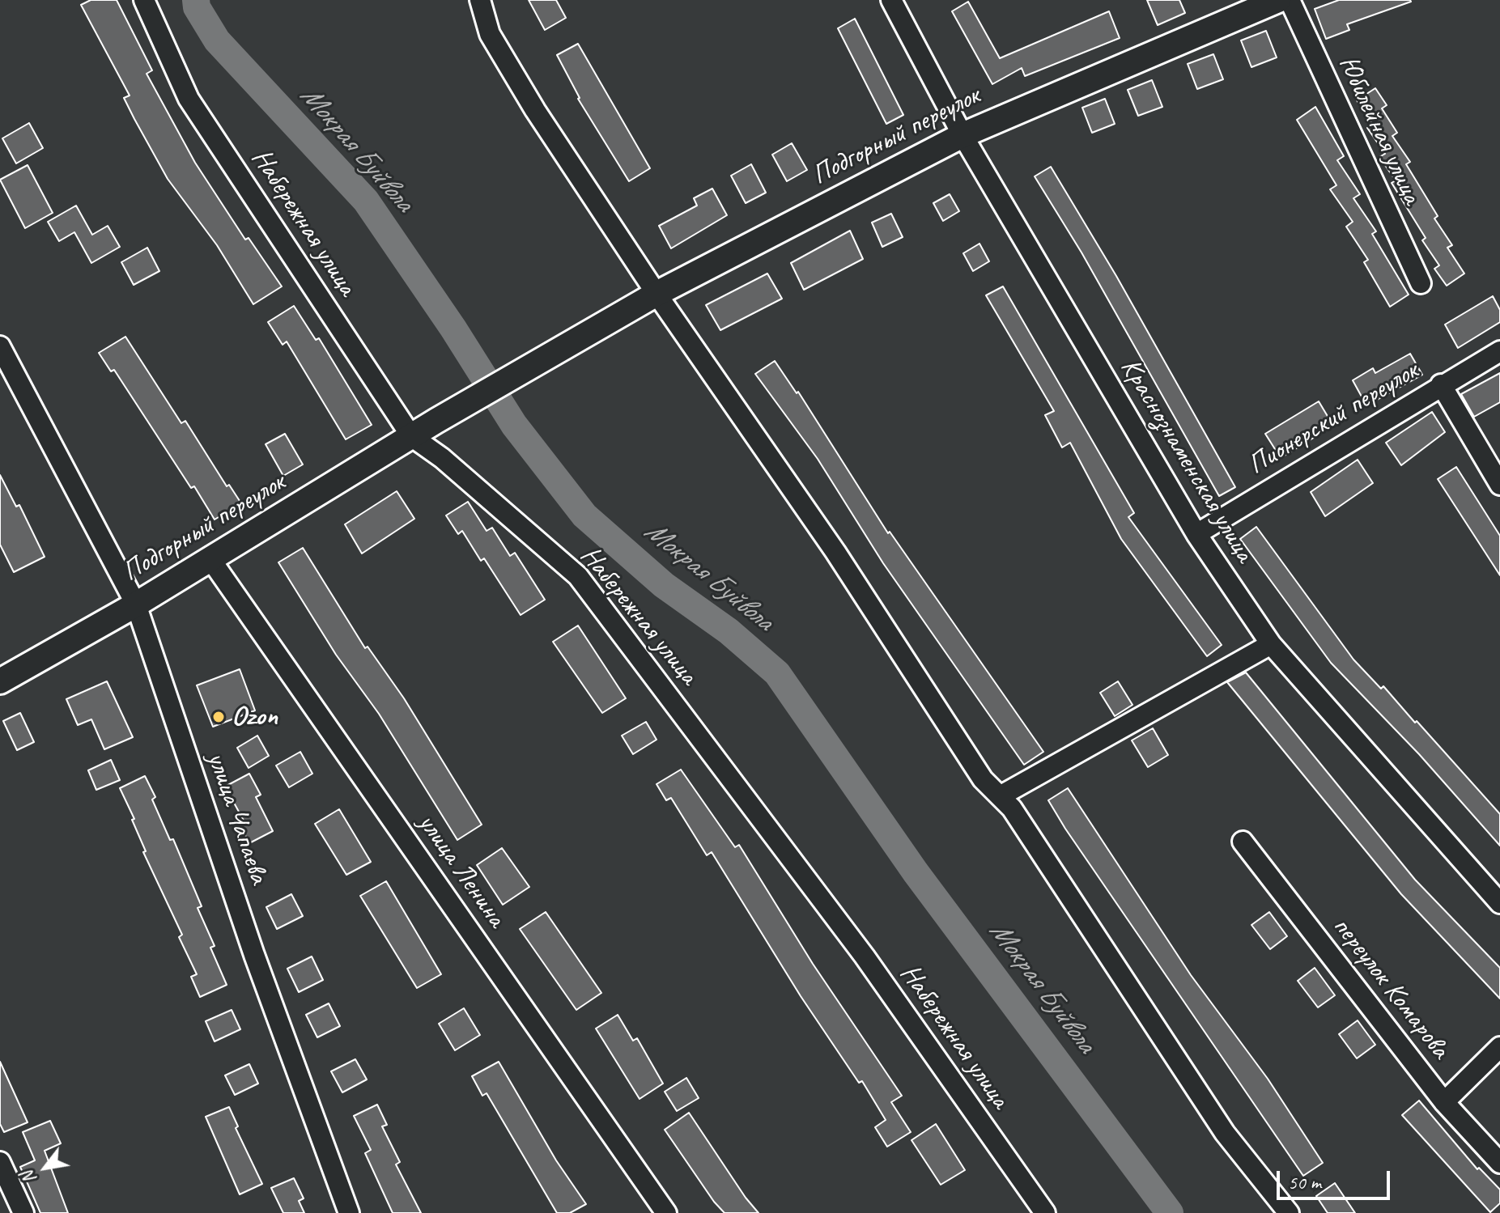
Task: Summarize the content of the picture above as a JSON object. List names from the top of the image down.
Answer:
{
  "streets": {
    "main road": ["Подгорный переулок"],
    "street": [
      "Юбилейная улица",
      "Набережная улица",
      "Пионерский переулок",
      "Краснознаменская улица",
      "улица Чапаева",
      "улица Ленина",
      "переулок Комарова"
    ]
  },
  "crossings": [
    ["Подгорный переулок", "Набережная улица"],
    ["Подгорный переулок", "Краснознаменская улица"],
    ["Подгорный переулок", "улица Чапаева"],
    ["Подгорный переулок", "улица Ленина"],
    ["Пионерский переулок", "Краснознаменская улица"]
  ],
  "water": ["Мокрая Буйвола"],
  "places": ["Ozon"],
  "scale_bar": "50 m",
  "north": "bottom left"
}
